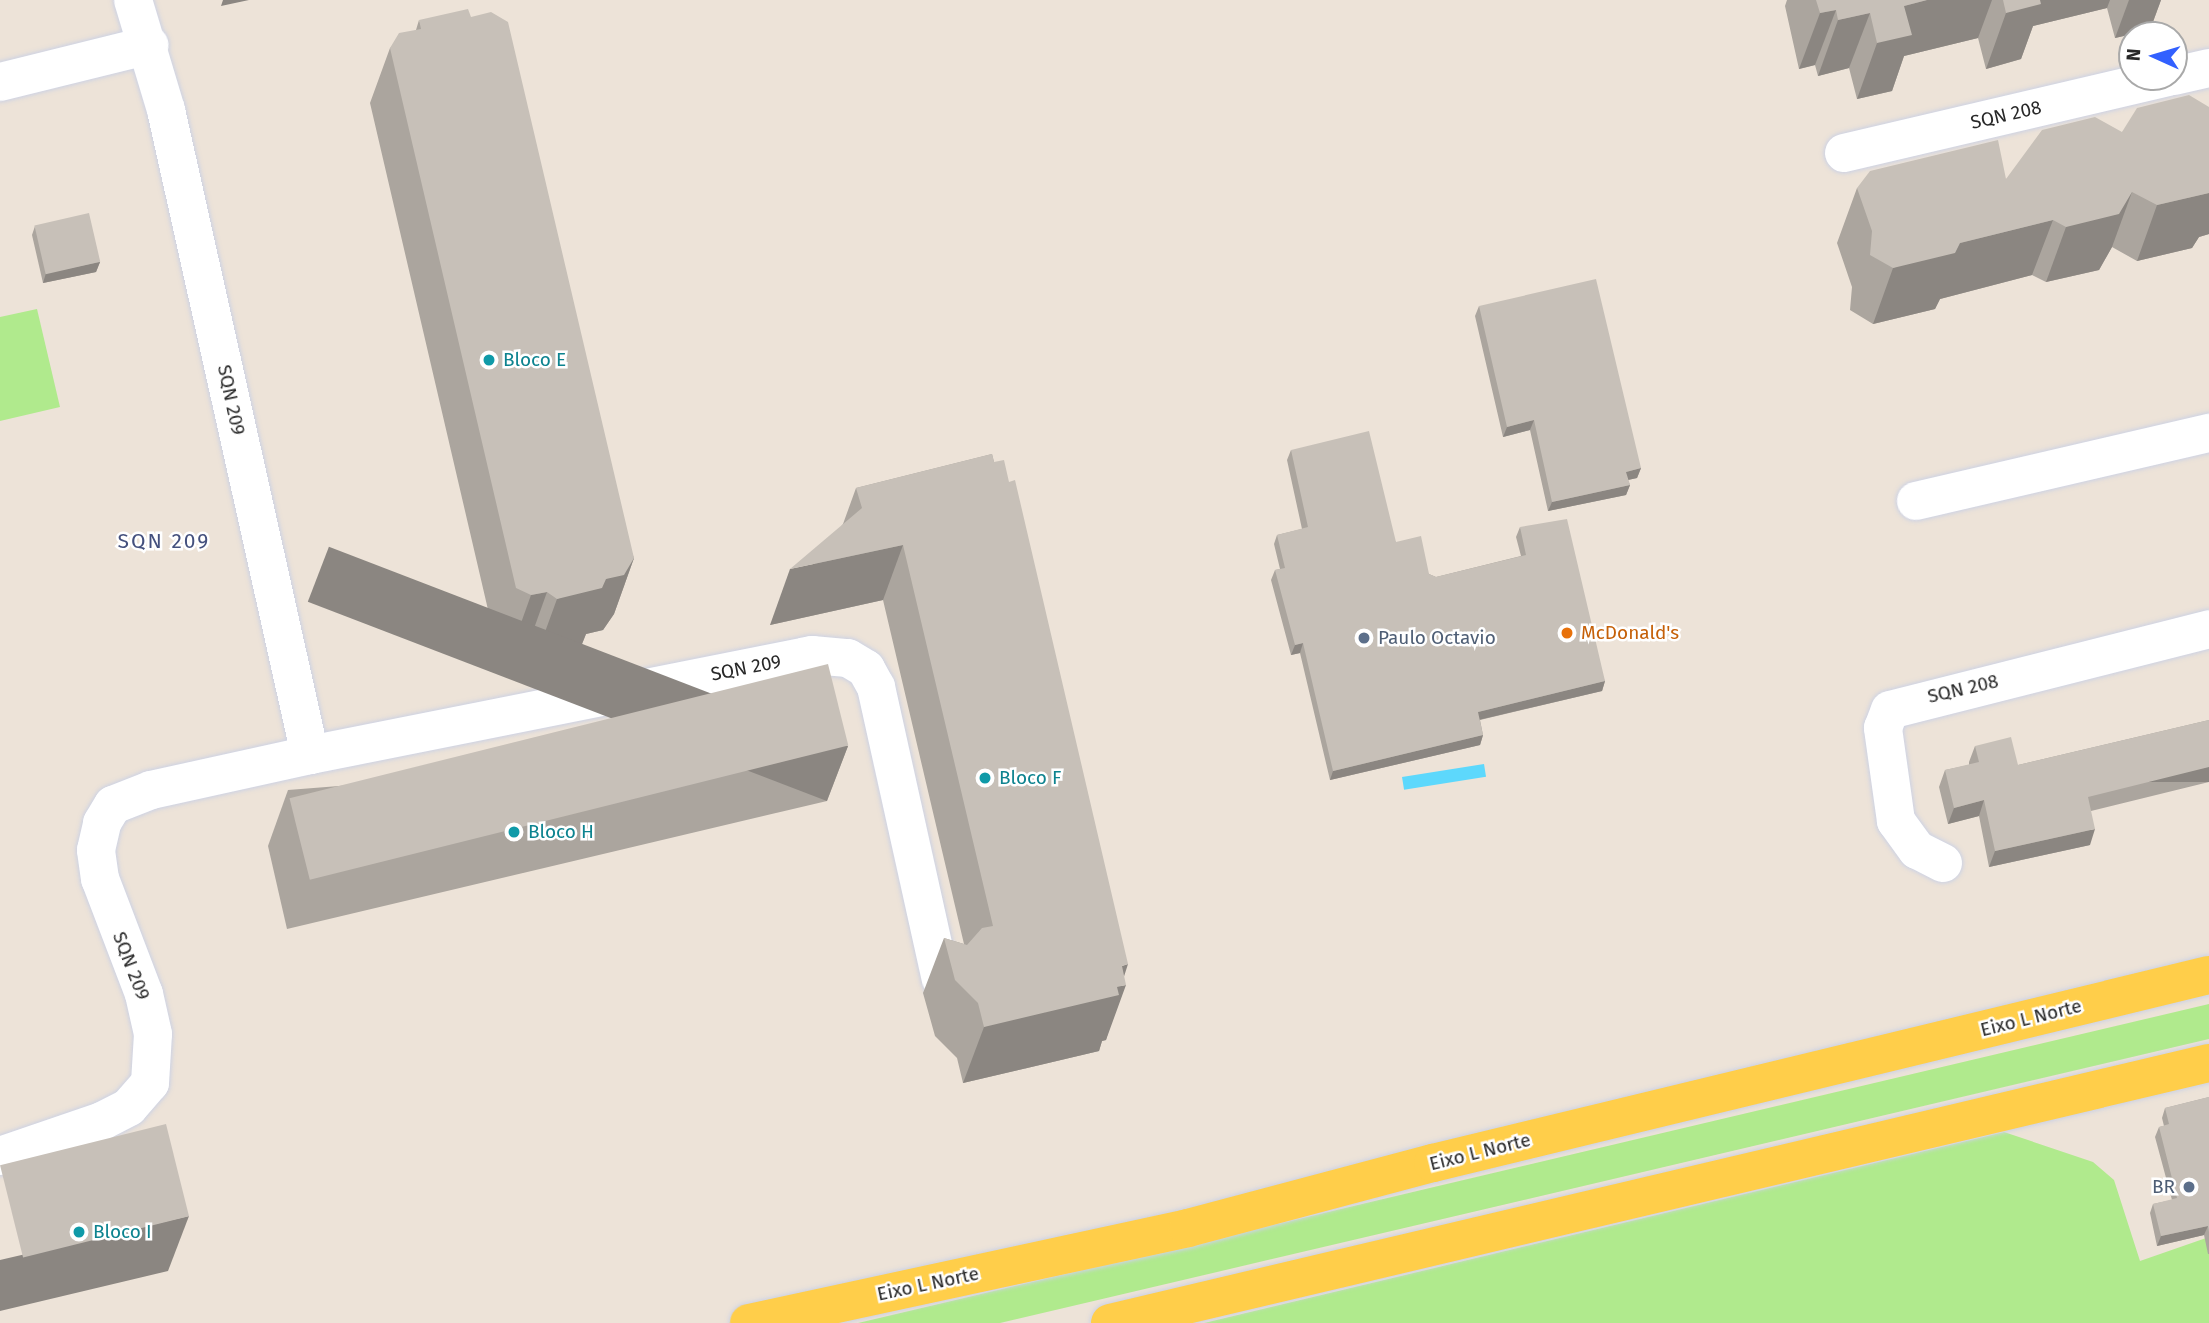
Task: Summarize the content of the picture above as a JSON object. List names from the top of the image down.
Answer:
{
  "streets": {
    "main road": ["Eixo L Norte"],
    "street": ["SQN 208", "SQN 209"]
  },
  "districts": ["SQN 209"],
  "places": [
    "Bloco E",
    "McDonald's",
    "Paulo Octavio",
    "Bloco F",
    "Bloco H",
    "BR",
    "Bloco I"
  ],
  "north": "left"
}
